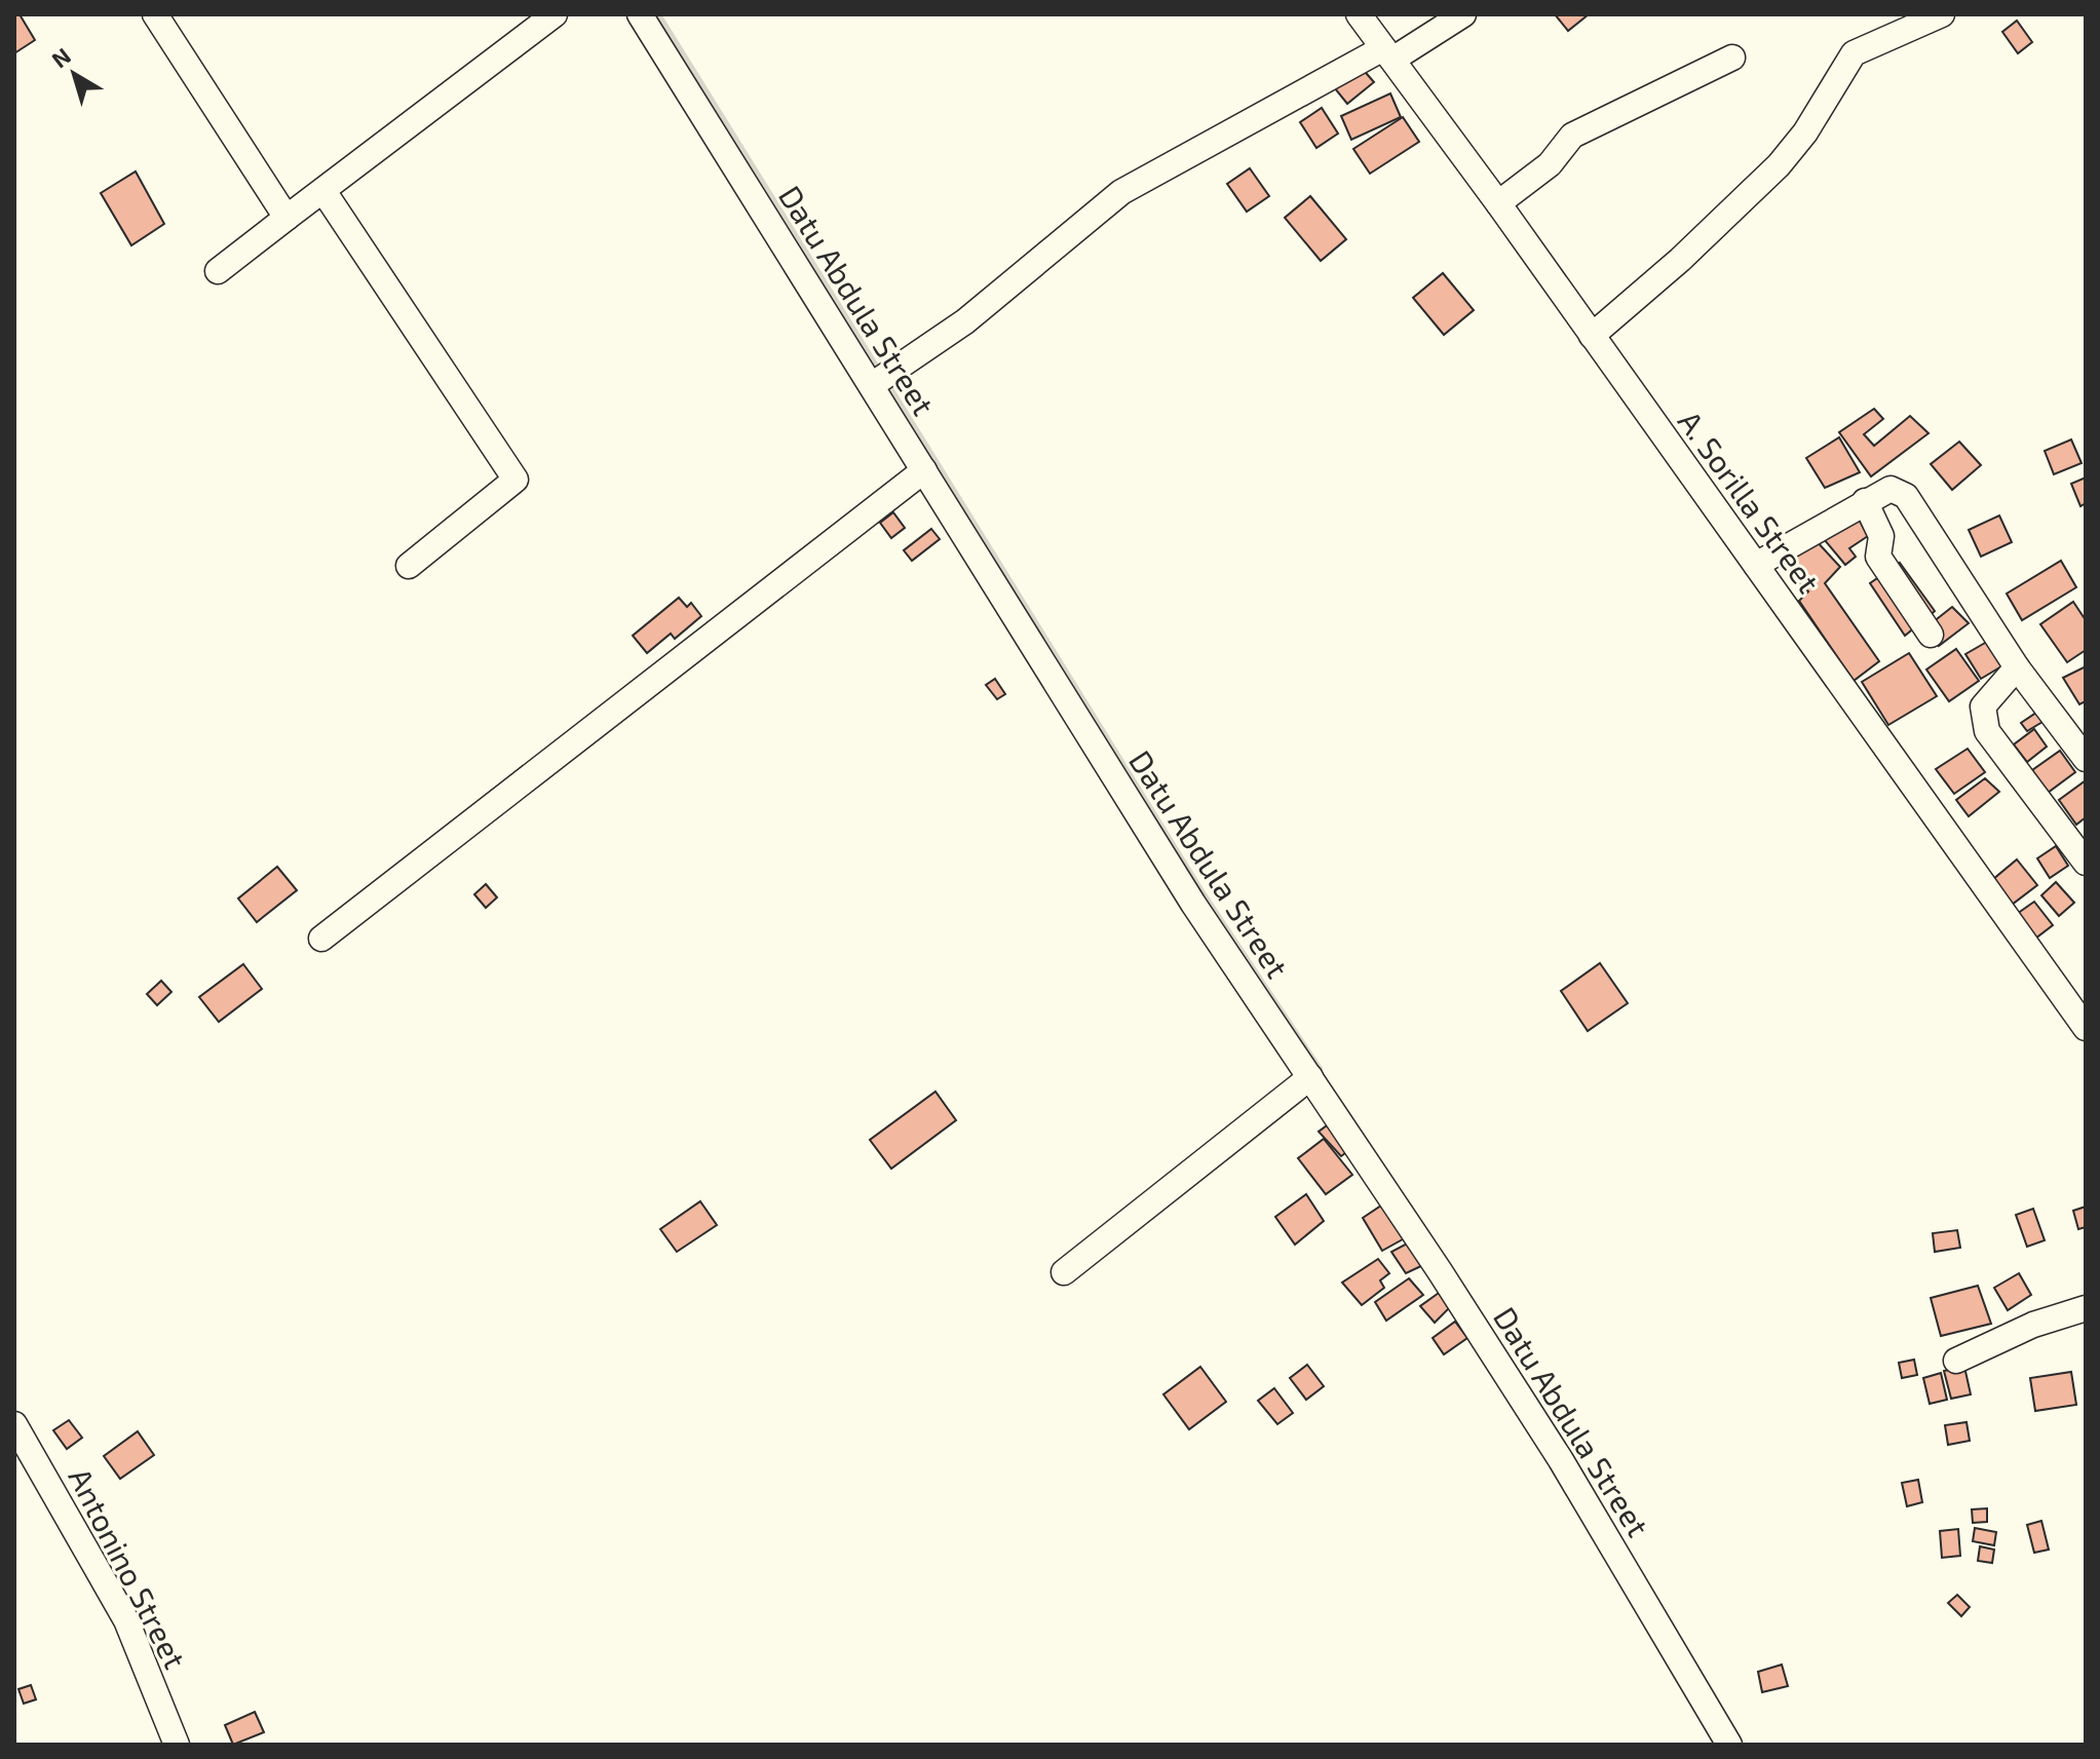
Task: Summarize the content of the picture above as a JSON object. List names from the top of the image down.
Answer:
{
  "streets": {
    "street": ["Datu Abdula Street", "A. Sorilla Street", "Antonino Street"]
  },
  "north": "top left"
}
